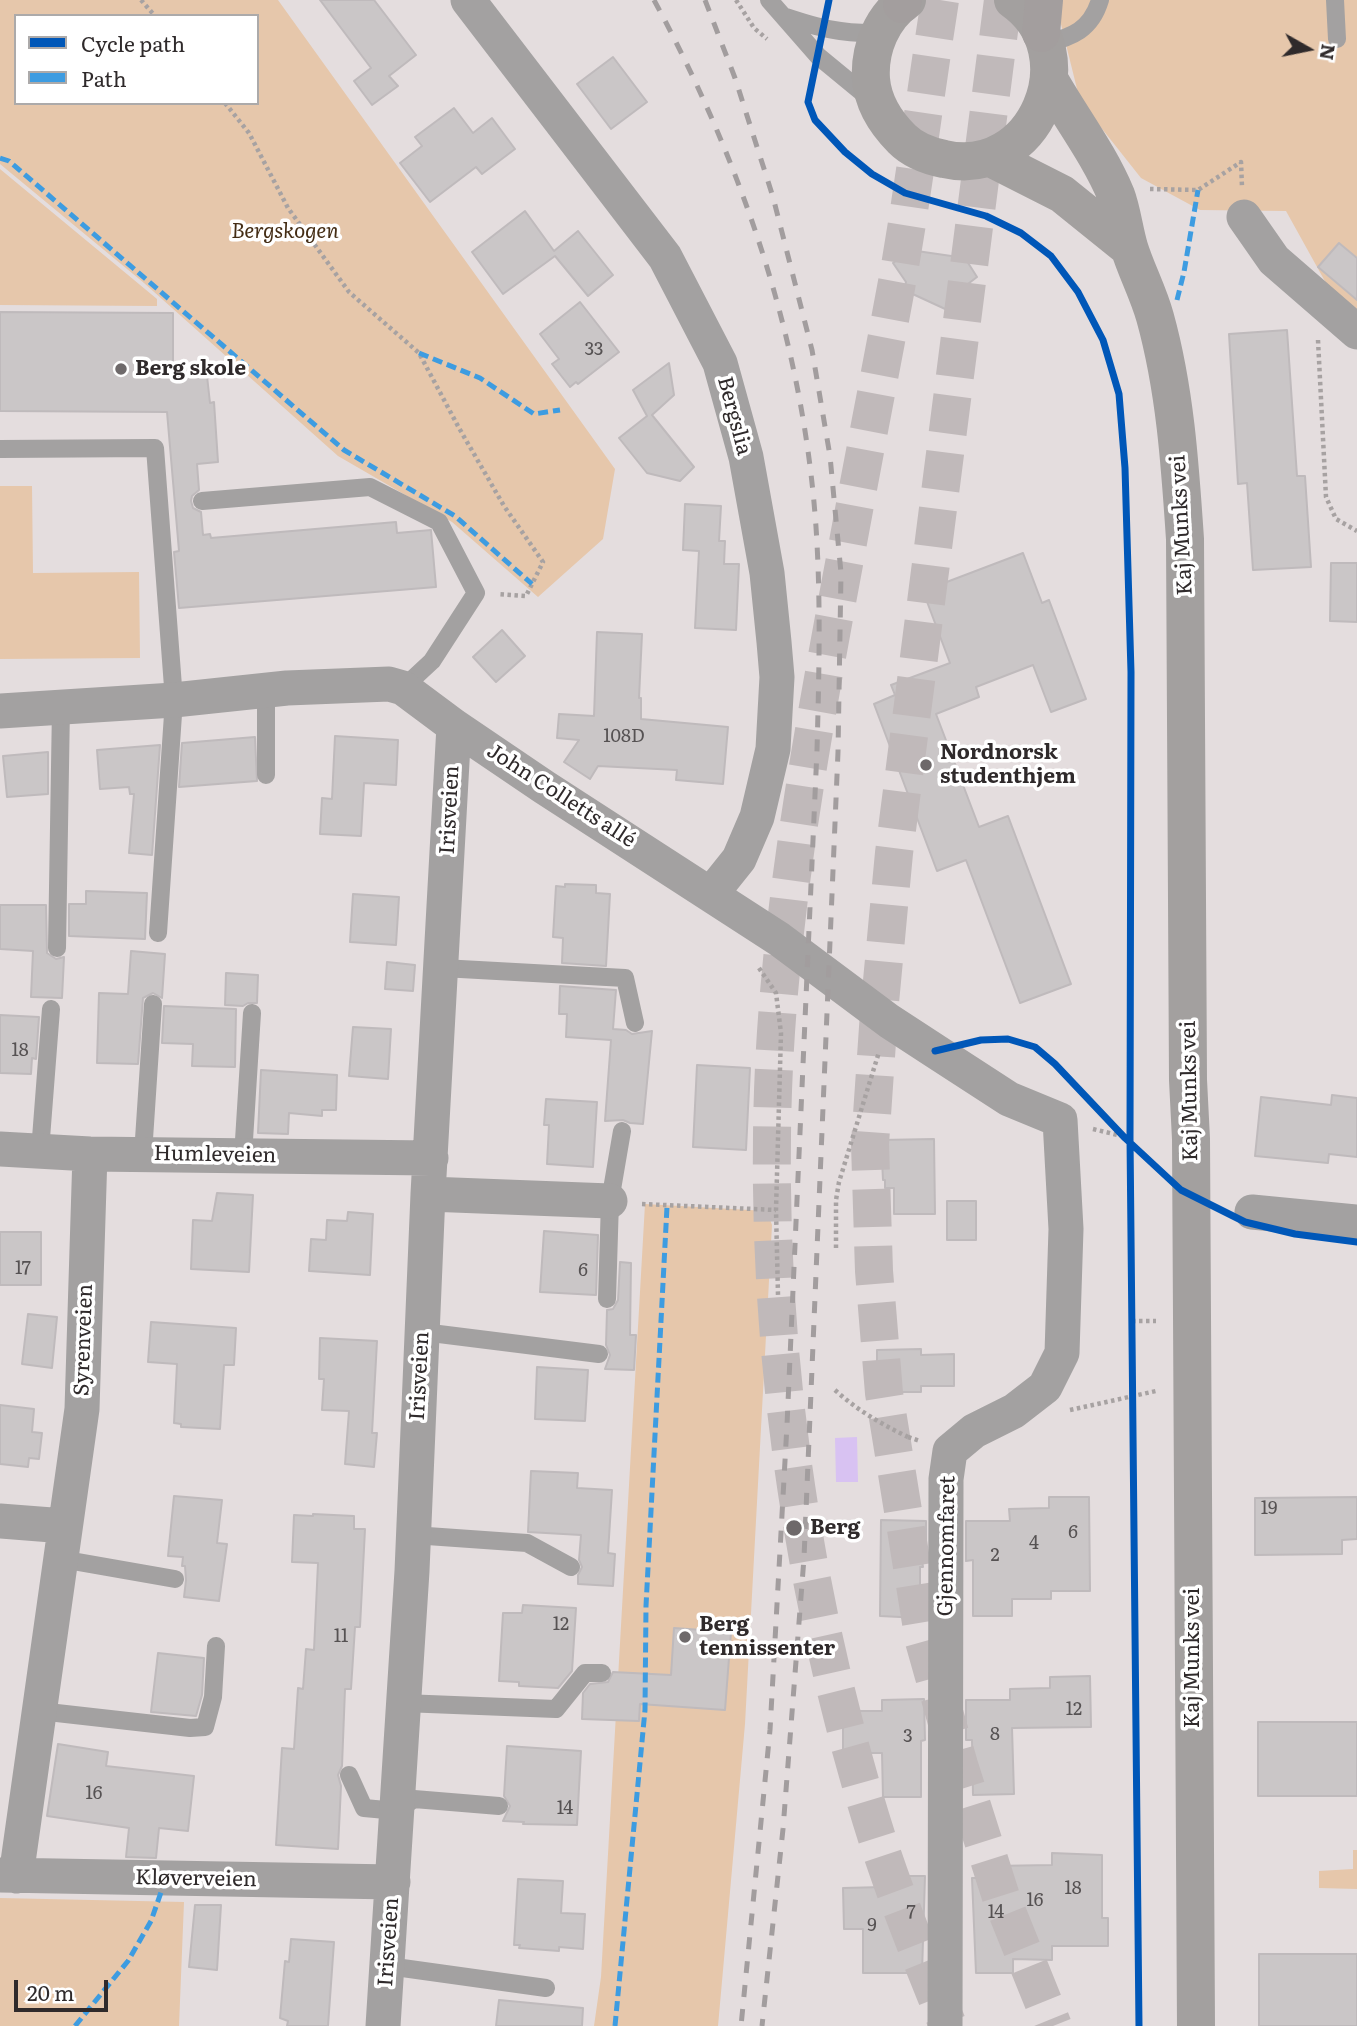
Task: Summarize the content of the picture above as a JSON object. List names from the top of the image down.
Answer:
{
  "streets": {
    "main road": ["Kaj Munks vei"],
    "street": [
      "Bergslia",
      "John Colletts allé",
      "Irisveien",
      "Humleveien",
      "Syrenveien",
      "Gjennomfaret",
      "Kløverveien"
    ]
  },
  "crossings": [
    ["Bergslia", "John Colletts allé"],
    ["John Colletts allé", "Irisveien"],
    ["John Colletts allé", "Gjennomfaret"],
    ["Irisveien", "Humleveien"],
    ["Irisveien", "Kløverveien"],
    ["Humleveien", "Syrenveien"],
    ["Syrenveien", "Kløverveien"]
  ],
  "parks": ["Bergskogen"],
  "places": [
    "Berg skole",
    "Nordnorsk studenthjem",
    "Berg",
    "Berg tennissenter"
  ],
  "house_numbers": [
    "33",
    "108D",
    "18",
    "17",
    "6",
    "19",
    "6",
    "4",
    "2",
    "12",
    "11",
    "12",
    "8",
    "3",
    "16",
    "14",
    "18",
    "16",
    "7",
    "14",
    "9"
  ],
  "legend": ["Cycle path", "Path"],
  "scale_bar": "20 m",
  "north": "right"
}
